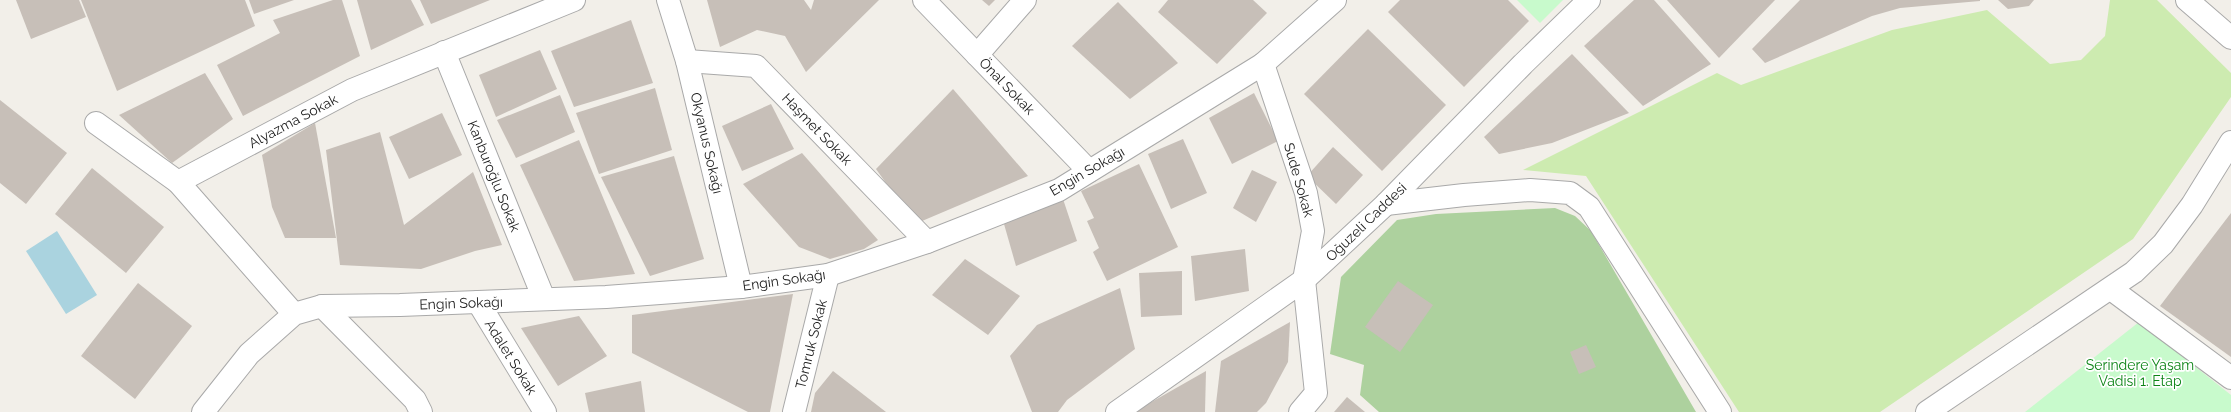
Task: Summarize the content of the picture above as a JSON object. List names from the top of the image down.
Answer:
{
  "streets": {
    "street": [
      "Önal Sokak",
      "Alyazma Sokak",
      "Haşmet Sokak",
      "Okyanus Sokağı",
      "Engin Sokağı",
      "Kanburoğlu Sokak",
      "Sude Sokak",
      "Oğuzeli Caddesi",
      "Tomruk Sokak",
      "Adalet Sokak"
    ]
  },
  "crossings": [
    ["Önal Sokak", "Engin Sokağı"],
    ["Alyazma Sokak", "Kanburoğlu Sokak"],
    ["Haşmet Sokak", "Okyanus Sokağı"],
    ["Haşmet Sokak", "Engin Sokağı"],
    ["Okyanus Sokağı", "Engin Sokağı"],
    ["Engin Sokağı", "Kanburoğlu Sokak"],
    ["Engin Sokağı", "Sude Sokak"],
    ["Engin Sokağı", "Tomruk Sokak"],
    ["Engin Sokağı", "Adalet Sokak"],
    ["Sude Sokak", "Oğuzeli Caddesi"]
  ],
  "parks": ["Serindere Yaşam Vadisi 1. Etap"]
}
